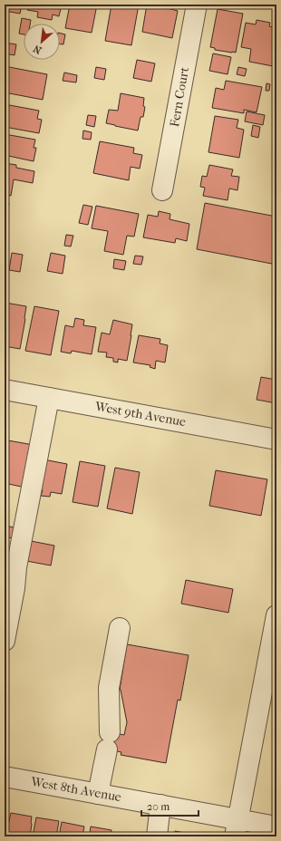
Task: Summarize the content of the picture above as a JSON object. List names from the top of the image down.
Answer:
{
  "streets": {
    "street": ["Fern Court", "West 9th Avenue", "West 8th Avenue"]
  },
  "scale_bar": "20 m",
  "north": "bottom left"
}
